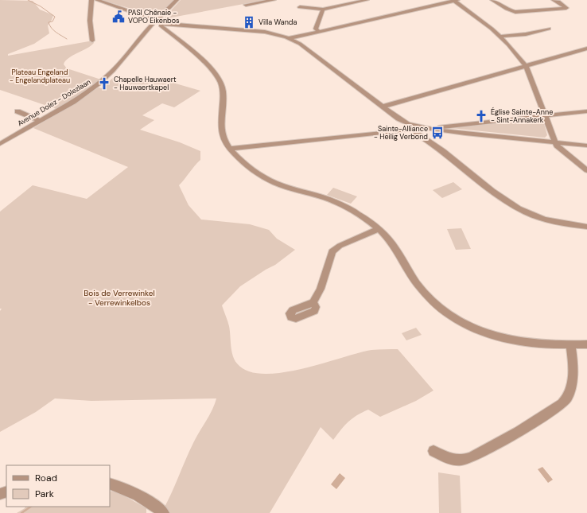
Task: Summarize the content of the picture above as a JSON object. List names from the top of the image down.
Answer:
{
  "streets": {
    "street": ["Avenue Dolez - Dolezlaan"]
  },
  "parks": ["Plateau Engeland - Engelandplateau", "Bois de Verrewinkel - Verrewinkelbos"],
  "places": {
    "public building": ["PASI Chênaie - VOPO Eikenbos"],
    "building": ["Villa Wanda"],
    "church": ["Chapelle Hauwaert - Hauwaertkapel", "Église Sainte-Anne - Sint-Annakerk"],
    "bus stop": ["Sainte-Alliance - Heilig Verbond"]
  },
  "legend": ["Road", "Park"]
}
